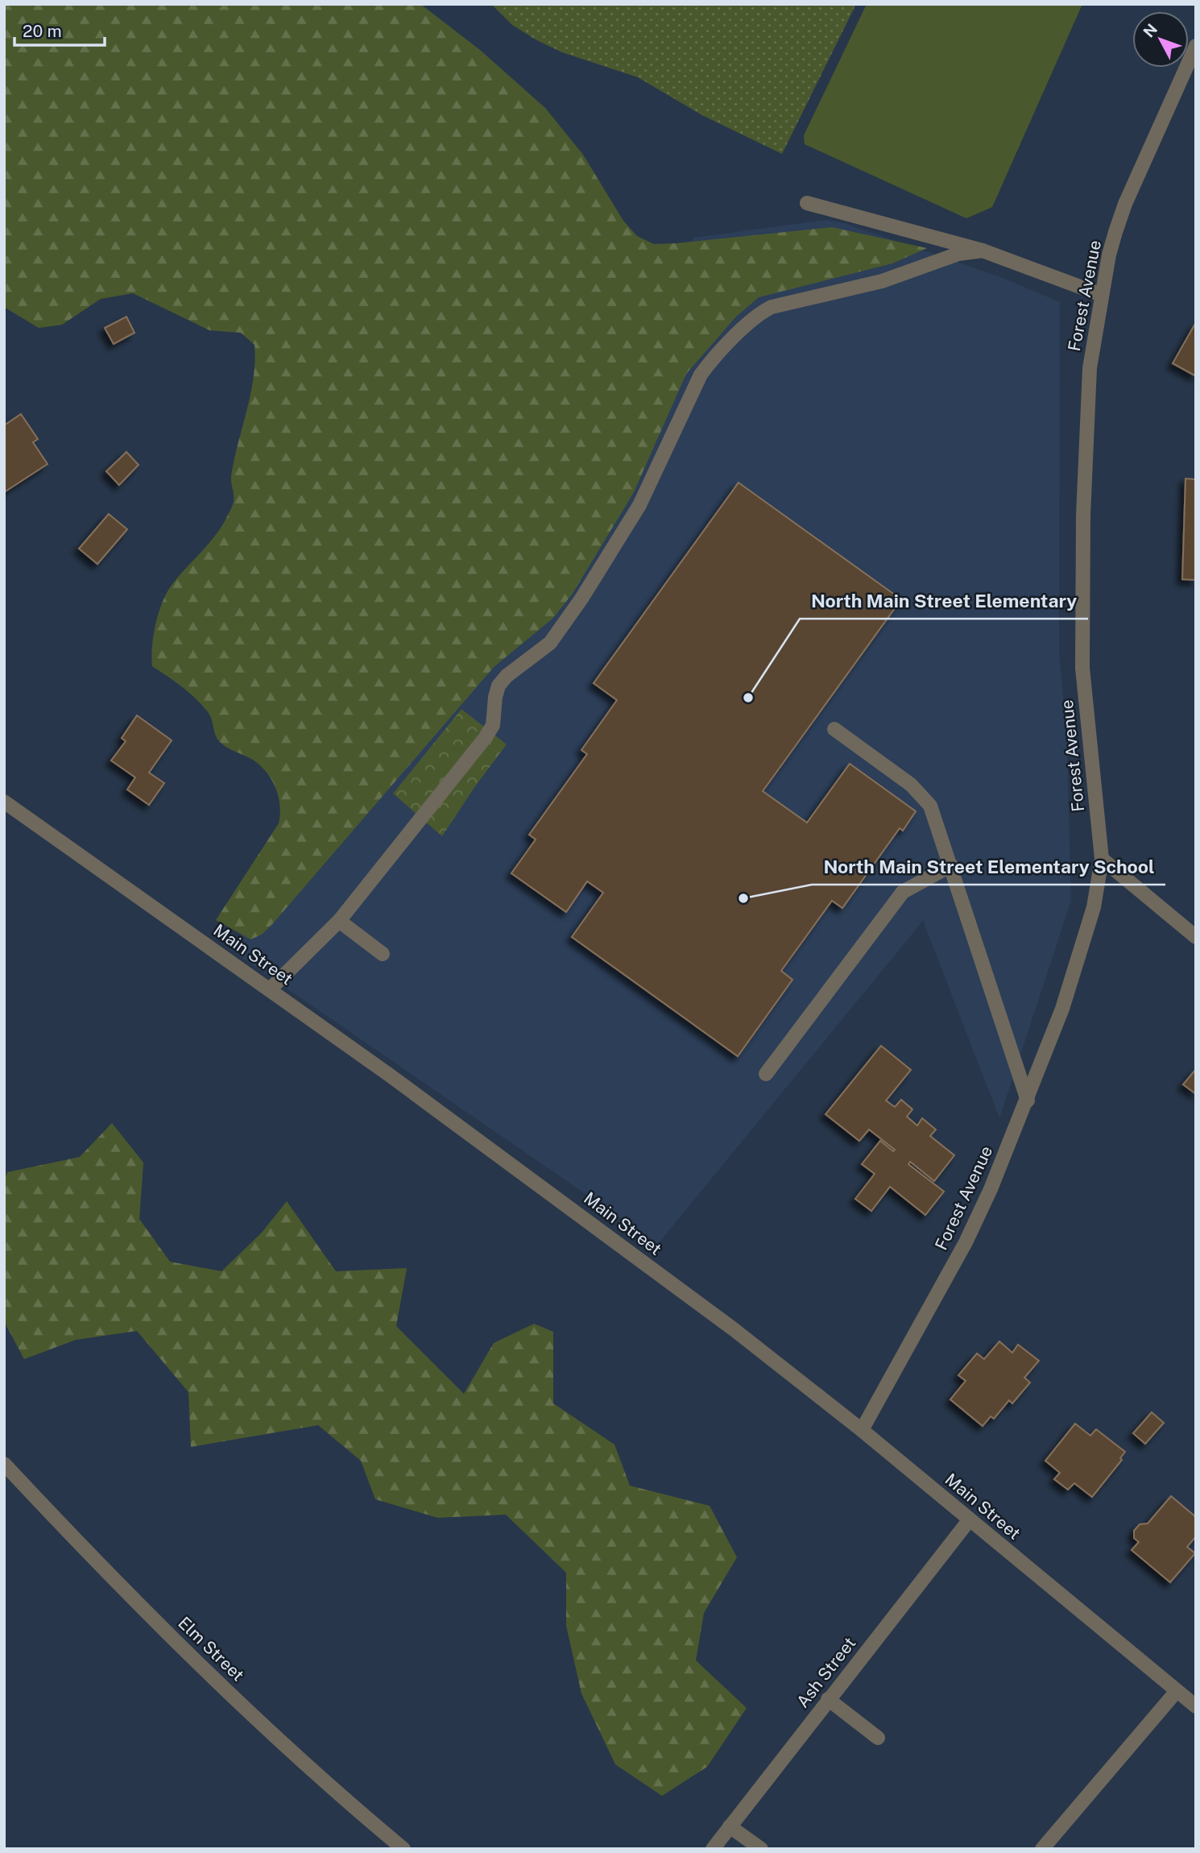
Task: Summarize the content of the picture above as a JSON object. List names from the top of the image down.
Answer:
{
  "streets": {
    "street": [
      "Forest Avenue",
      "Main Street",
      "Elm Street",
      "Ash Street"
    ]
  },
  "crossings": [
    ["Forest Avenue", "Main Street"],
    ["Main Street", "Ash Street"]
  ],
  "places": ["North Main Street Elementary", "North Main Street Elementary School"],
  "scale_bar": "20 m",
  "north": "top left"
}
